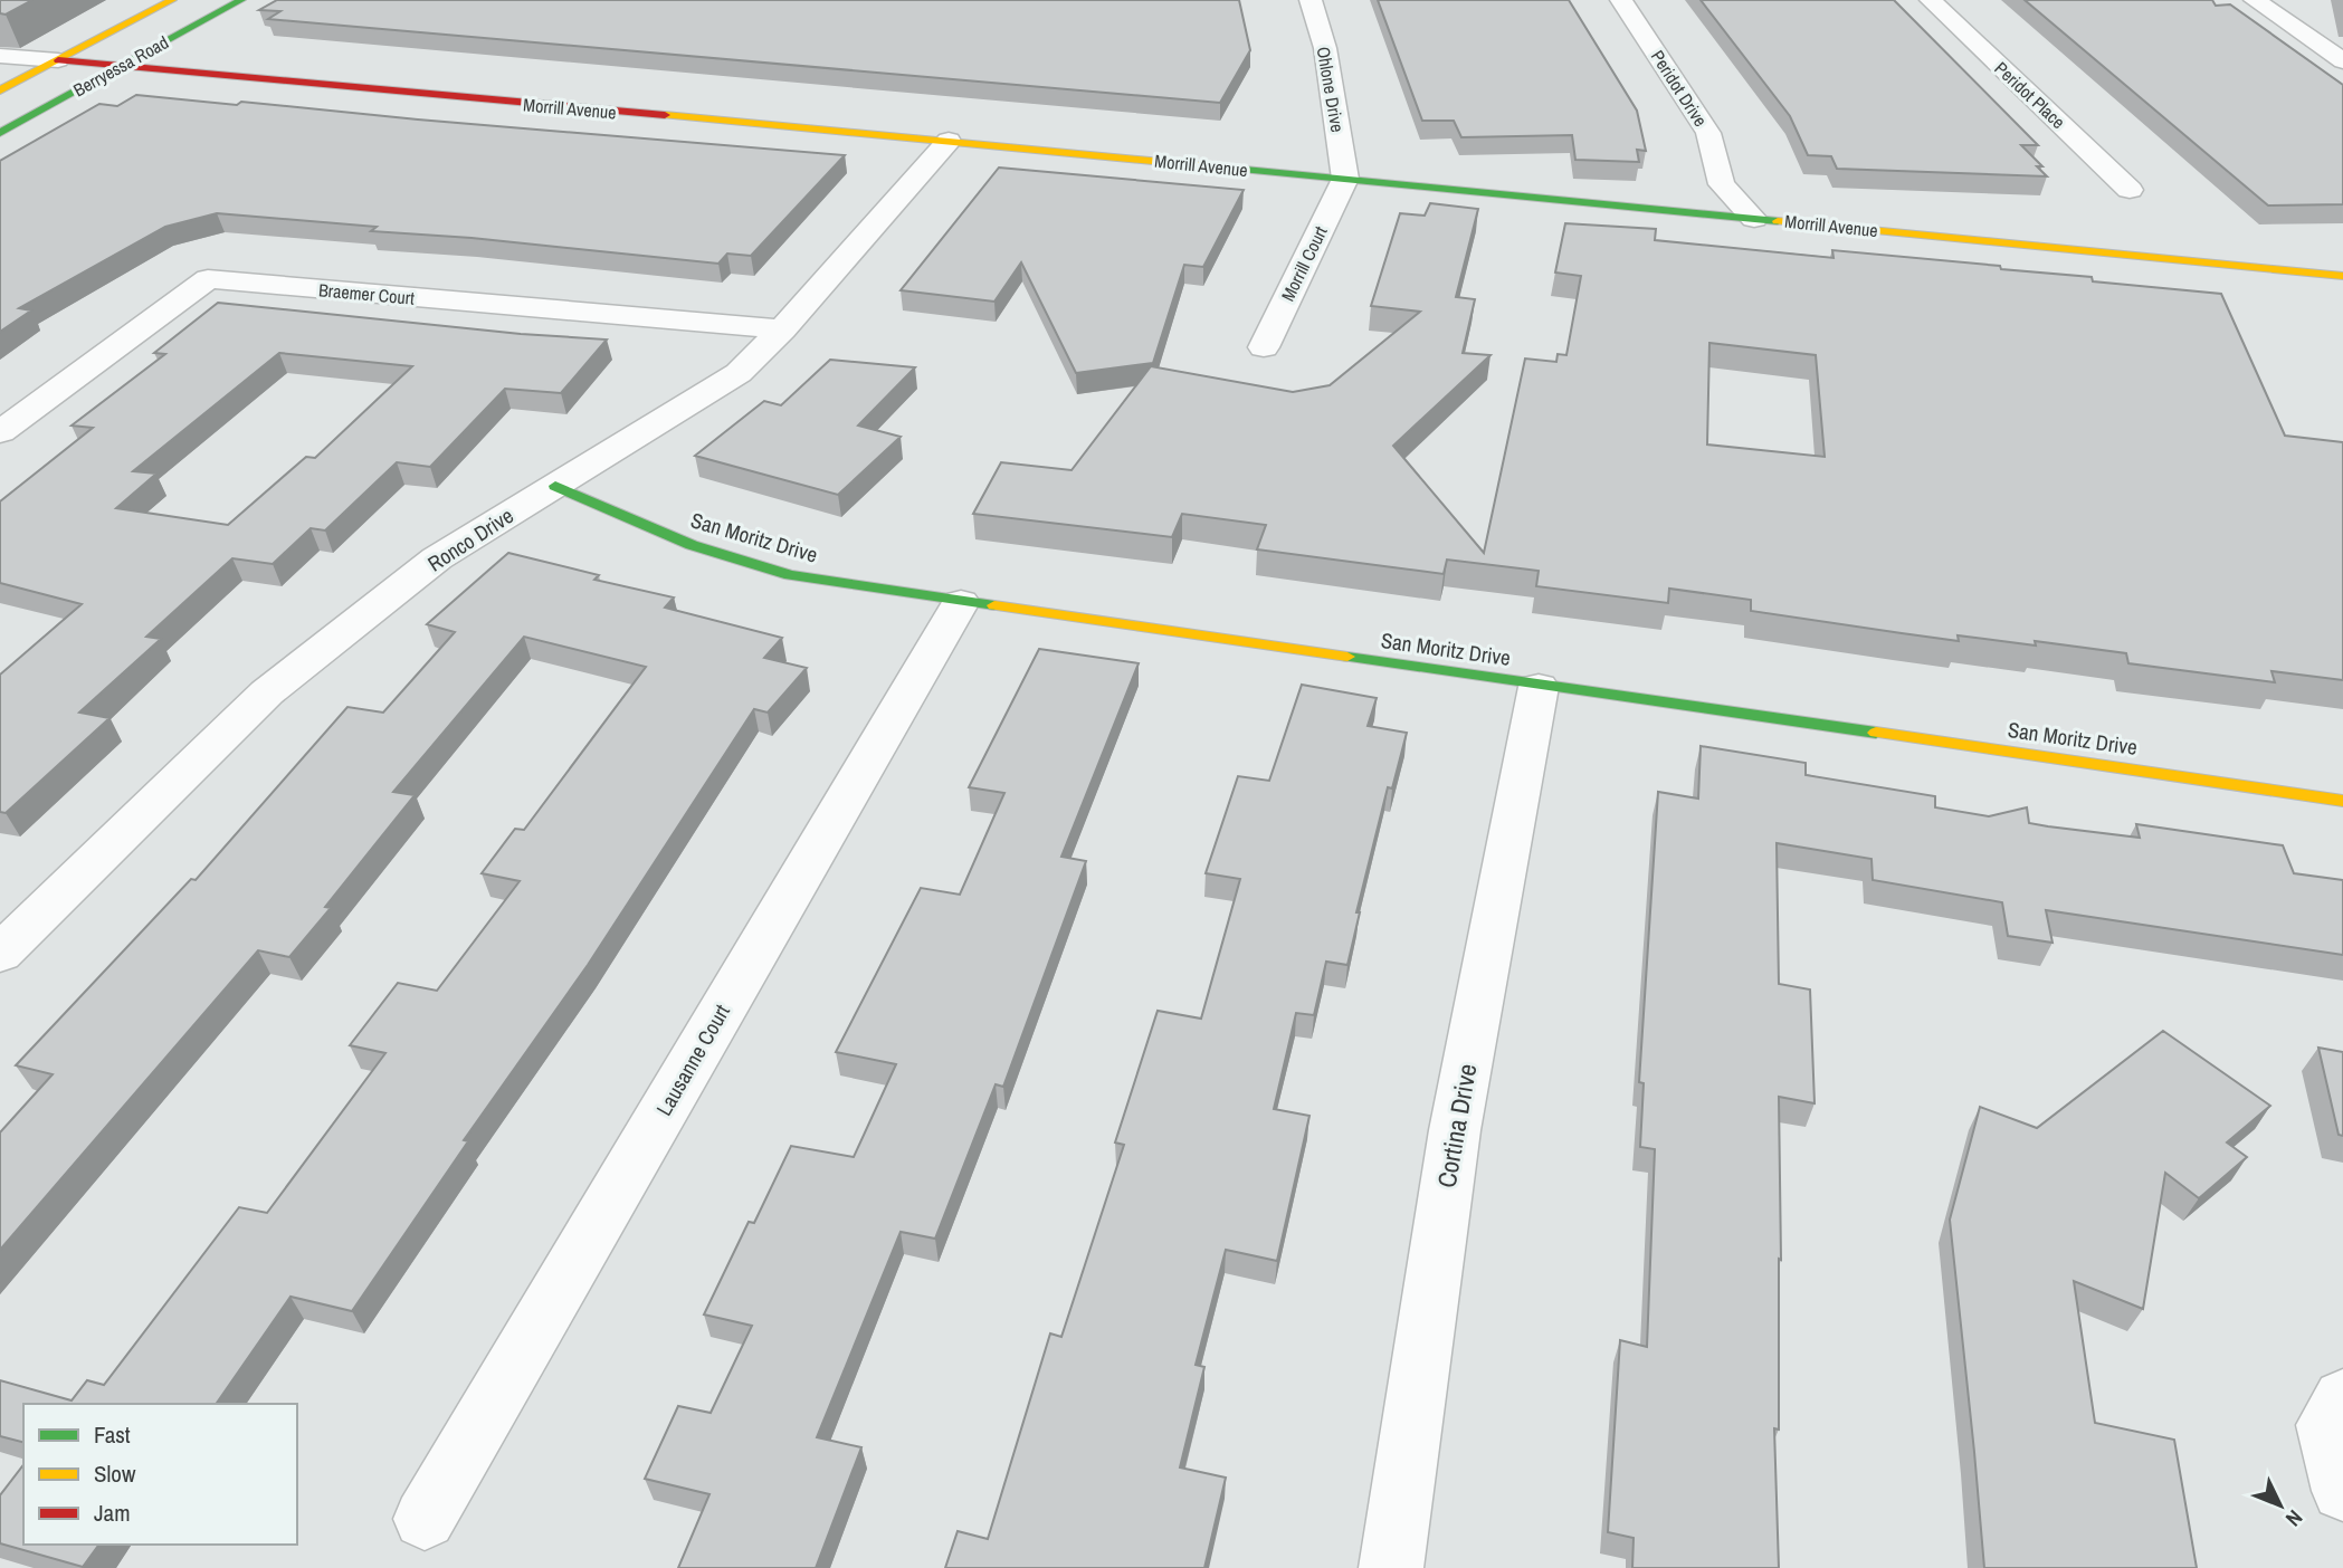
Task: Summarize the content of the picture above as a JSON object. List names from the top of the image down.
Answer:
{
  "streets": {
    "street": [
      "Berryessa Road",
      "Peridot Drive",
      "Ohlone Drive",
      "Peridot Place",
      "Morrill Avenue",
      "Morrill Court",
      "Braemer Court",
      "San Moritz Drive",
      "Ronco Drive",
      "Lausanne Court",
      "Cortina Drive"
    ]
  },
  "crossings": [
    ["Berryessa Road", "Morrill Avenue"],
    ["Peridot Drive", "Morrill Avenue"],
    ["Ohlone Drive", "Morrill Avenue"],
    ["Ohlone Drive", "Morrill Court"],
    ["Morrill Avenue", "Morrill Court"],
    ["Morrill Avenue", "Ronco Drive"],
    ["Braemer Court", "Ronco Drive"],
    ["San Moritz Drive", "Ronco Drive"],
    ["San Moritz Drive", "Lausanne Court"],
    ["San Moritz Drive", "Cortina Drive"]
  ],
  "legend": ["Fast", "Slow", "Jam"],
  "north": "bottom right"
}
